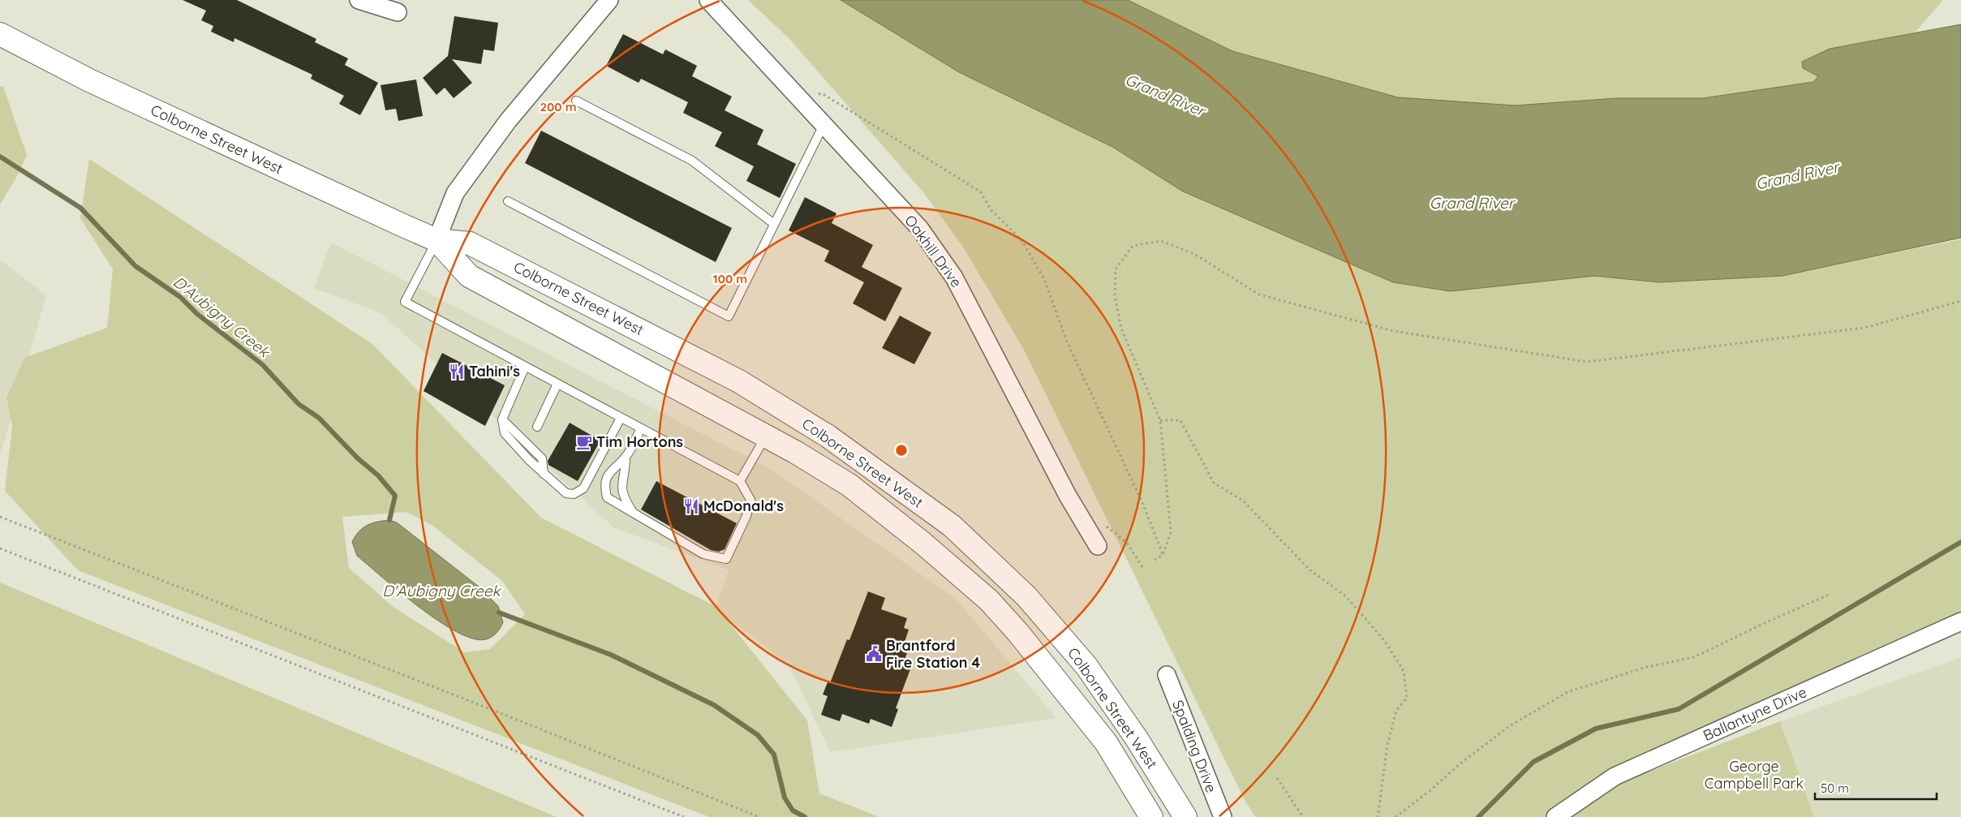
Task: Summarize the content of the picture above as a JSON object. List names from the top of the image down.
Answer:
{
  "streets": {
    "main road": ["Colborne Street West"],
    "street": ["Oakhill Drive", "Ballantyne Drive", "Spalding Drive"]
  },
  "water": ["Grand River", "D'Aubigny Creek"],
  "parks": ["George Campbell Park"],
  "places": {
    "restaurant": ["Tahini's", "McDonald's"],
    "cafe": ["Tim Hortons"],
    "public building": ["Brantford Fire Station 4"]
  },
  "scale_bar": "50 m",
  "rings": ["200 m", "100 m"]
}
